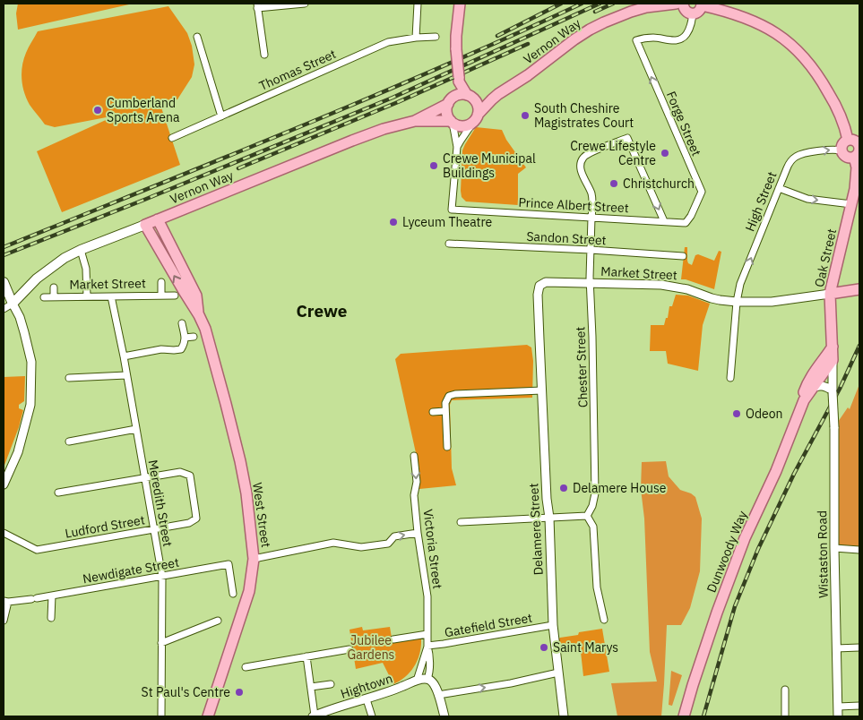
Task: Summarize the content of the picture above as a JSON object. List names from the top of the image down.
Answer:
{
  "streets": {
    "main road": [
      "Vernon Way",
      "Oak Street",
      "West Street",
      "Dunwoody Way"
    ],
    "street": [
      "Thomas Street",
      "Forge Street",
      "High Street",
      "Prince Albert Street",
      "Sandon Street",
      "Market Street",
      "Chester Street",
      "Meredith Street",
      "Ludford Street",
      "Delamere Street",
      "Victoria Street",
      "Wistaston Road",
      "Newdigate Street",
      "Gatefield Street",
      "Hightown"
    ]
  },
  "crossings": [
    ["Vernon Way", "Forge Street"],
    ["Vernon Way", "West Street"],
    ["Forge Street", "Prince Albert Street"],
    ["High Street", "Oak Street"],
    ["High Street", "Market Street"],
    ["Prince Albert Street", "Chester Street"],
    ["Sandon Street", "Chester Street"],
    ["Oak Street", "Market Street"],
    ["Oak Street", "Dunwoody Way"],
    ["Oak Street", "Wistaston Road"],
    ["Market Street", "Chester Street"],
    ["Market Street", "Meredith Street"],
    ["Market Street", "Delamere Street"],
    ["Meredith Street", "Ludford Street"],
    ["Meredith Street", "Newdigate Street"],
    ["Delamere Street", "Gatefield Street"],
    ["Victoria Street", "Gatefield Street"],
    ["Victoria Street", "Hightown"]
  ],
  "one_way": ["High Street"],
  "districts": ["Crewe"],
  "parks": ["Jubilee Gardens"],
  "places": [
    "Cumberland Sports Arena",
    "South Cheshire Magistrates Court",
    "Crewe Lifestyle Centre",
    "Crewe Municipal Buildings",
    "Christchurch",
    "Lyceum Theatre",
    "Odeon",
    "Delamere House",
    "Saint Marys",
    "St Paul's Centre"
  ]
}
